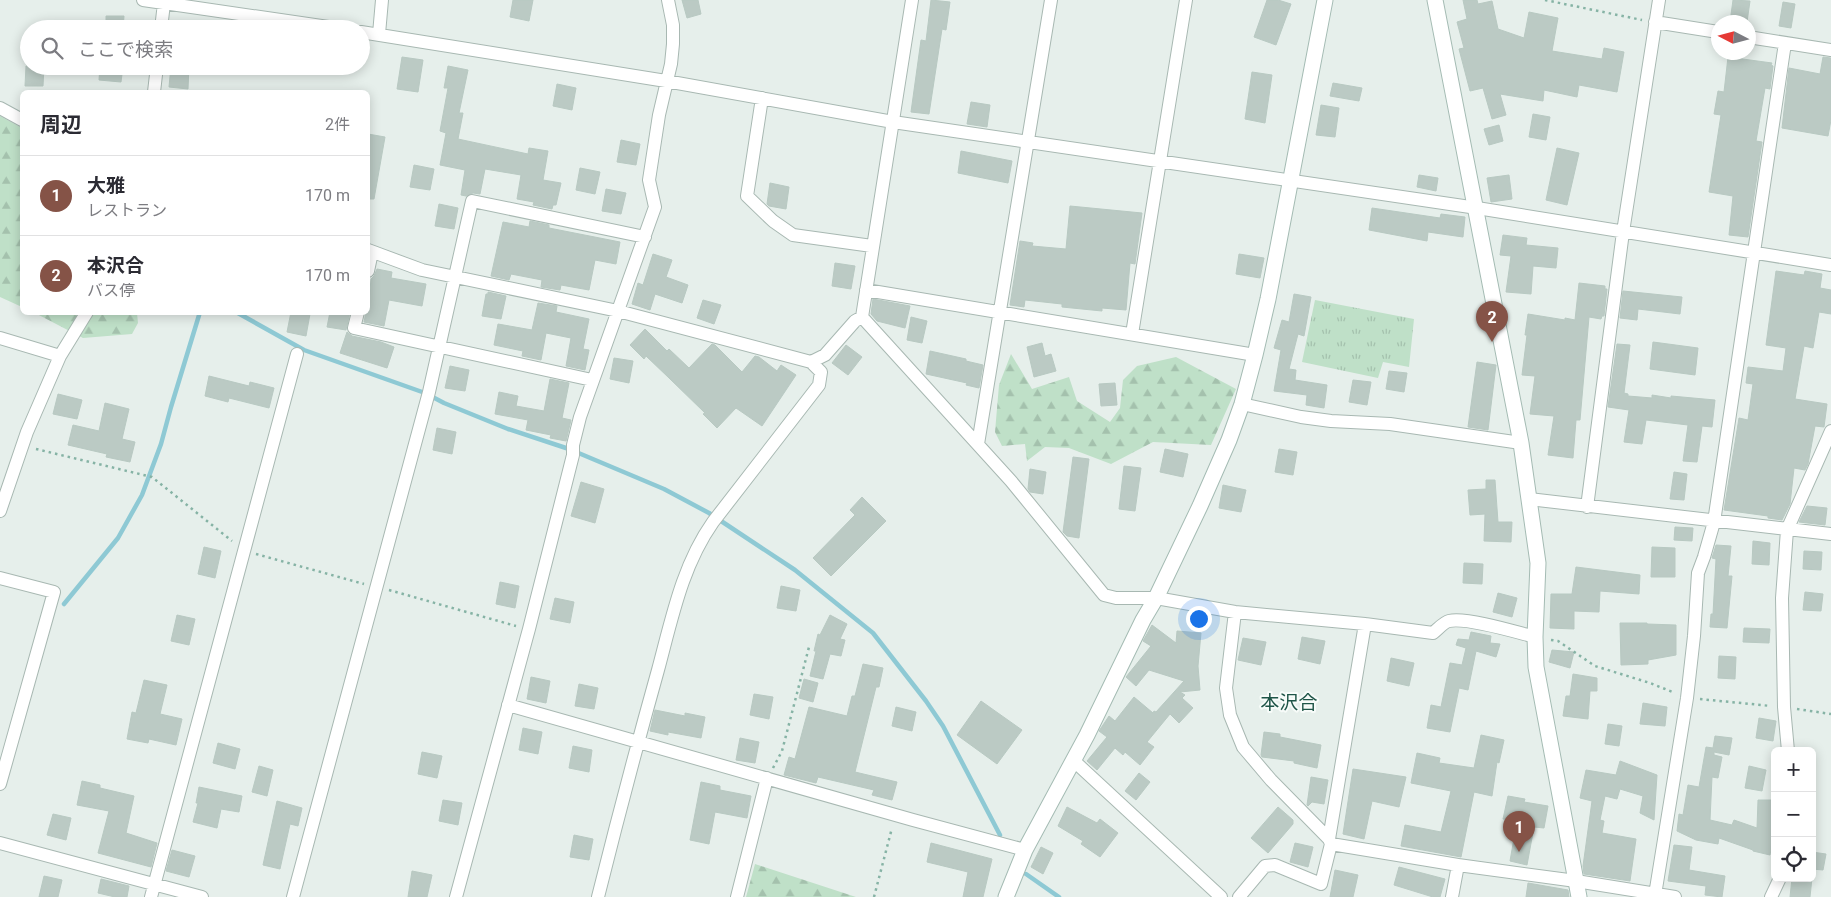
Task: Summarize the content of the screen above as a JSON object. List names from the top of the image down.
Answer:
{
  "districts": ["本沢合"],
  "north": "left",
  "page": {
    "search": "ここで検索",
    "heading": ["周辺", "2件"],
    "list": [
      {
        "mark": "1",
        "name": "大雅",
        "note": "レストラン",
        "value": "170 m"
      },
      {
        "mark": "2",
        "name": "本沢合",
        "note": "バス停",
        "value": "170 m"
      }
    ],
    "pins": ["2", "1"],
    "map_buttons": ["+", "−"]
  }
}
